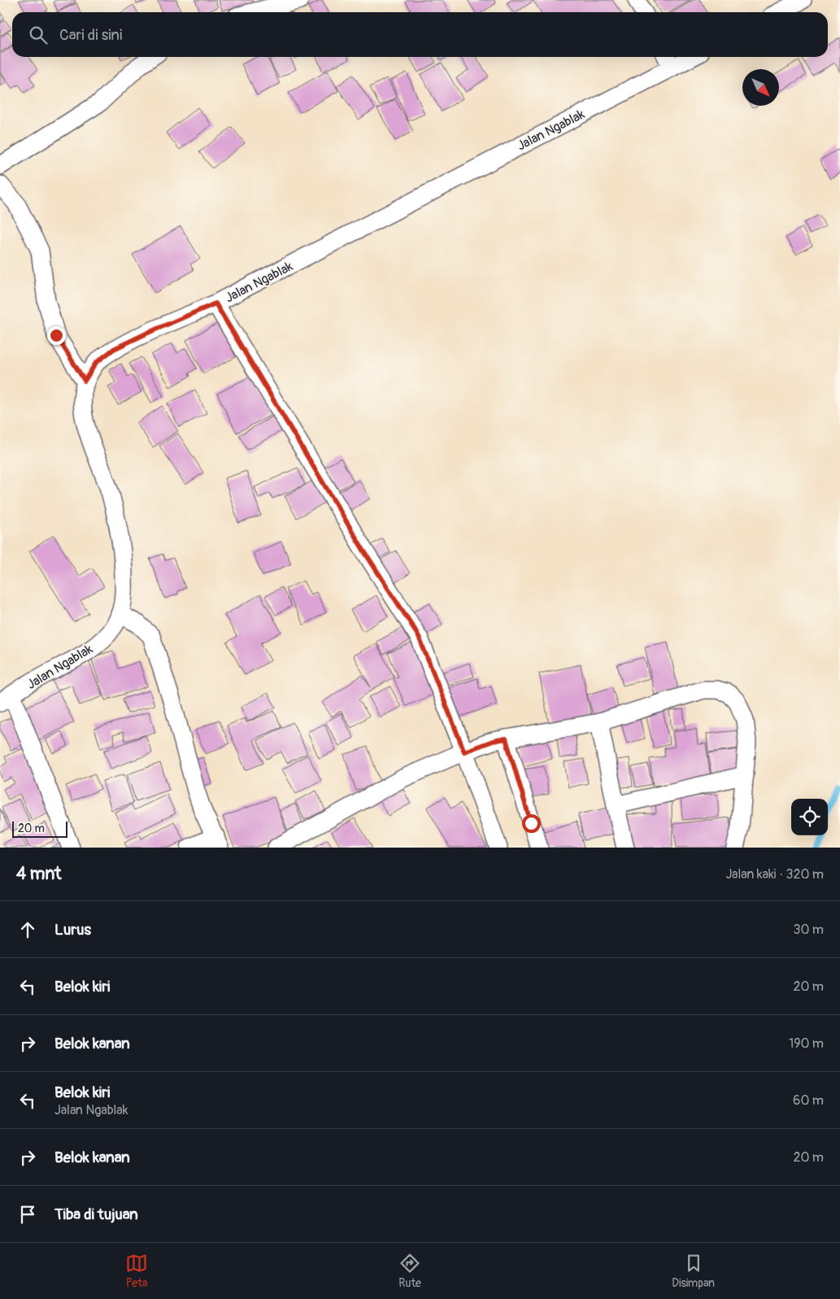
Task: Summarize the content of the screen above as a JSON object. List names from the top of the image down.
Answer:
{
  "streets": {
    "street": ["Jalan Ngablak"]
  },
  "scale_bar": "20 m",
  "north": "bottom right",
  "page": {
    "search": "Cari di sini",
    "scale": "20 m",
    "heading": ["4 mnt", "Jalan kaki · 320 m"],
    "list": [
      ["Lurus", "30 m"],
      ["Belok kiri", "20 m"],
      ["Belok kanan", "190 m"],
      ["Belok kiri", "Jalan Ngablak", "60 m"],
      ["Belok kanan", "20 m"],
      "Tiba di tujuan"
    ],
    "nav": ["Peta", "Rute", "Disimpan"]
  }
}
